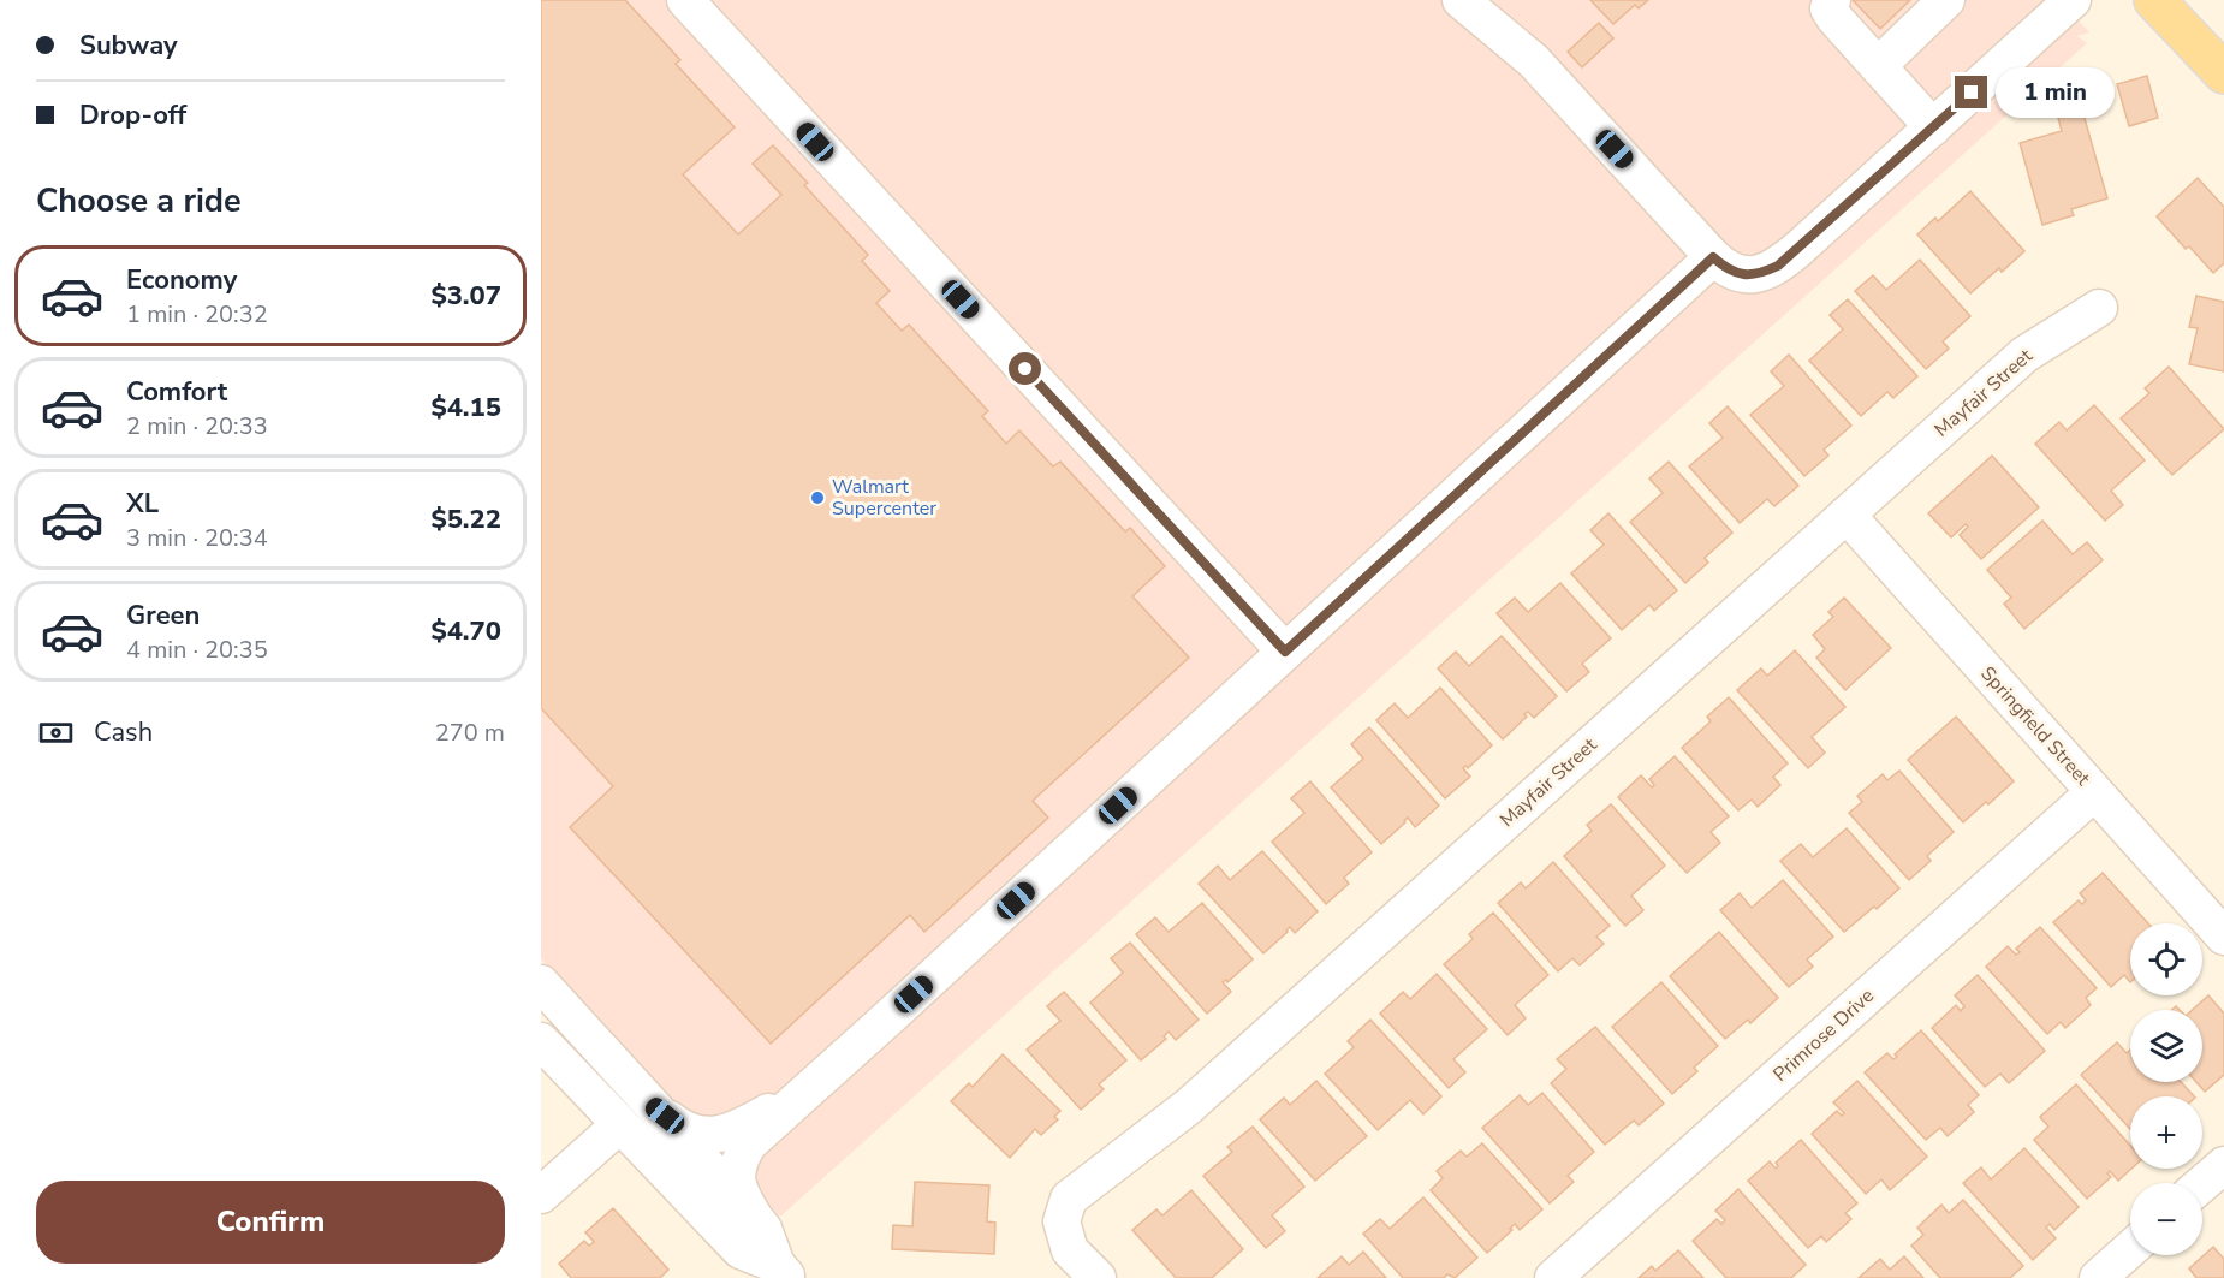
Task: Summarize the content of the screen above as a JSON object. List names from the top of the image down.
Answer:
{
  "streets": {
    "street": ["Mayfair Street", "Springfield Street", "Primrose Drive"]
  },
  "crossings": [
    ["Mayfair Street", "Springfield Street"],
    ["Springfield Street", "Primrose Drive"]
  ],
  "places": ["Walmart Supercenter"],
  "page": {
    "banner": ["Subway", "Drop-off"],
    "bubble": "1 min",
    "heading": "Choose a ride",
    "list": [
      {
        "name": "Economy",
        "note": "1 min · 20:32",
        "value": "$3.07"
      },
      {
        "name": "Comfort",
        "note": "2 min · 20:33",
        "value": "$4.15"
      },
      {
        "name": "XL",
        "note": "3 min · 20:34",
        "value": "$5.22"
      },
      {
        "name": "Green",
        "note": "4 min · 20:35",
        "value": "$4.70"
      }
    ],
    "pay": ["Cash", "270 m"],
    "map_buttons": ["+", "−"],
    "buttons": "Confirm"
  }
}
